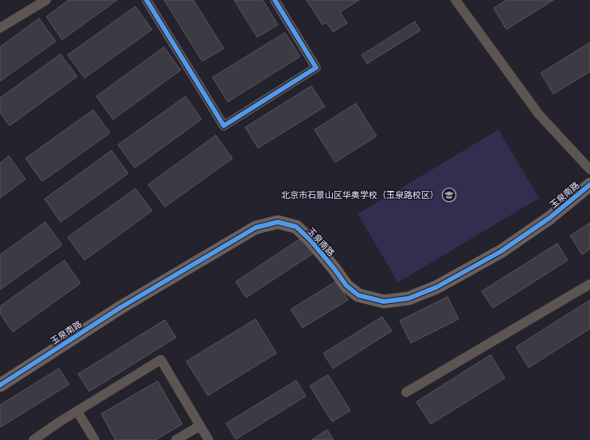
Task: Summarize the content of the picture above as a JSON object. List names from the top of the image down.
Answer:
{
  "streets": {
    "street": ["玉泉南路"]
  },
  "places": {
    "school or university": ["北京市石景山区华奥学校（玉泉路校区）"]
  }
}
